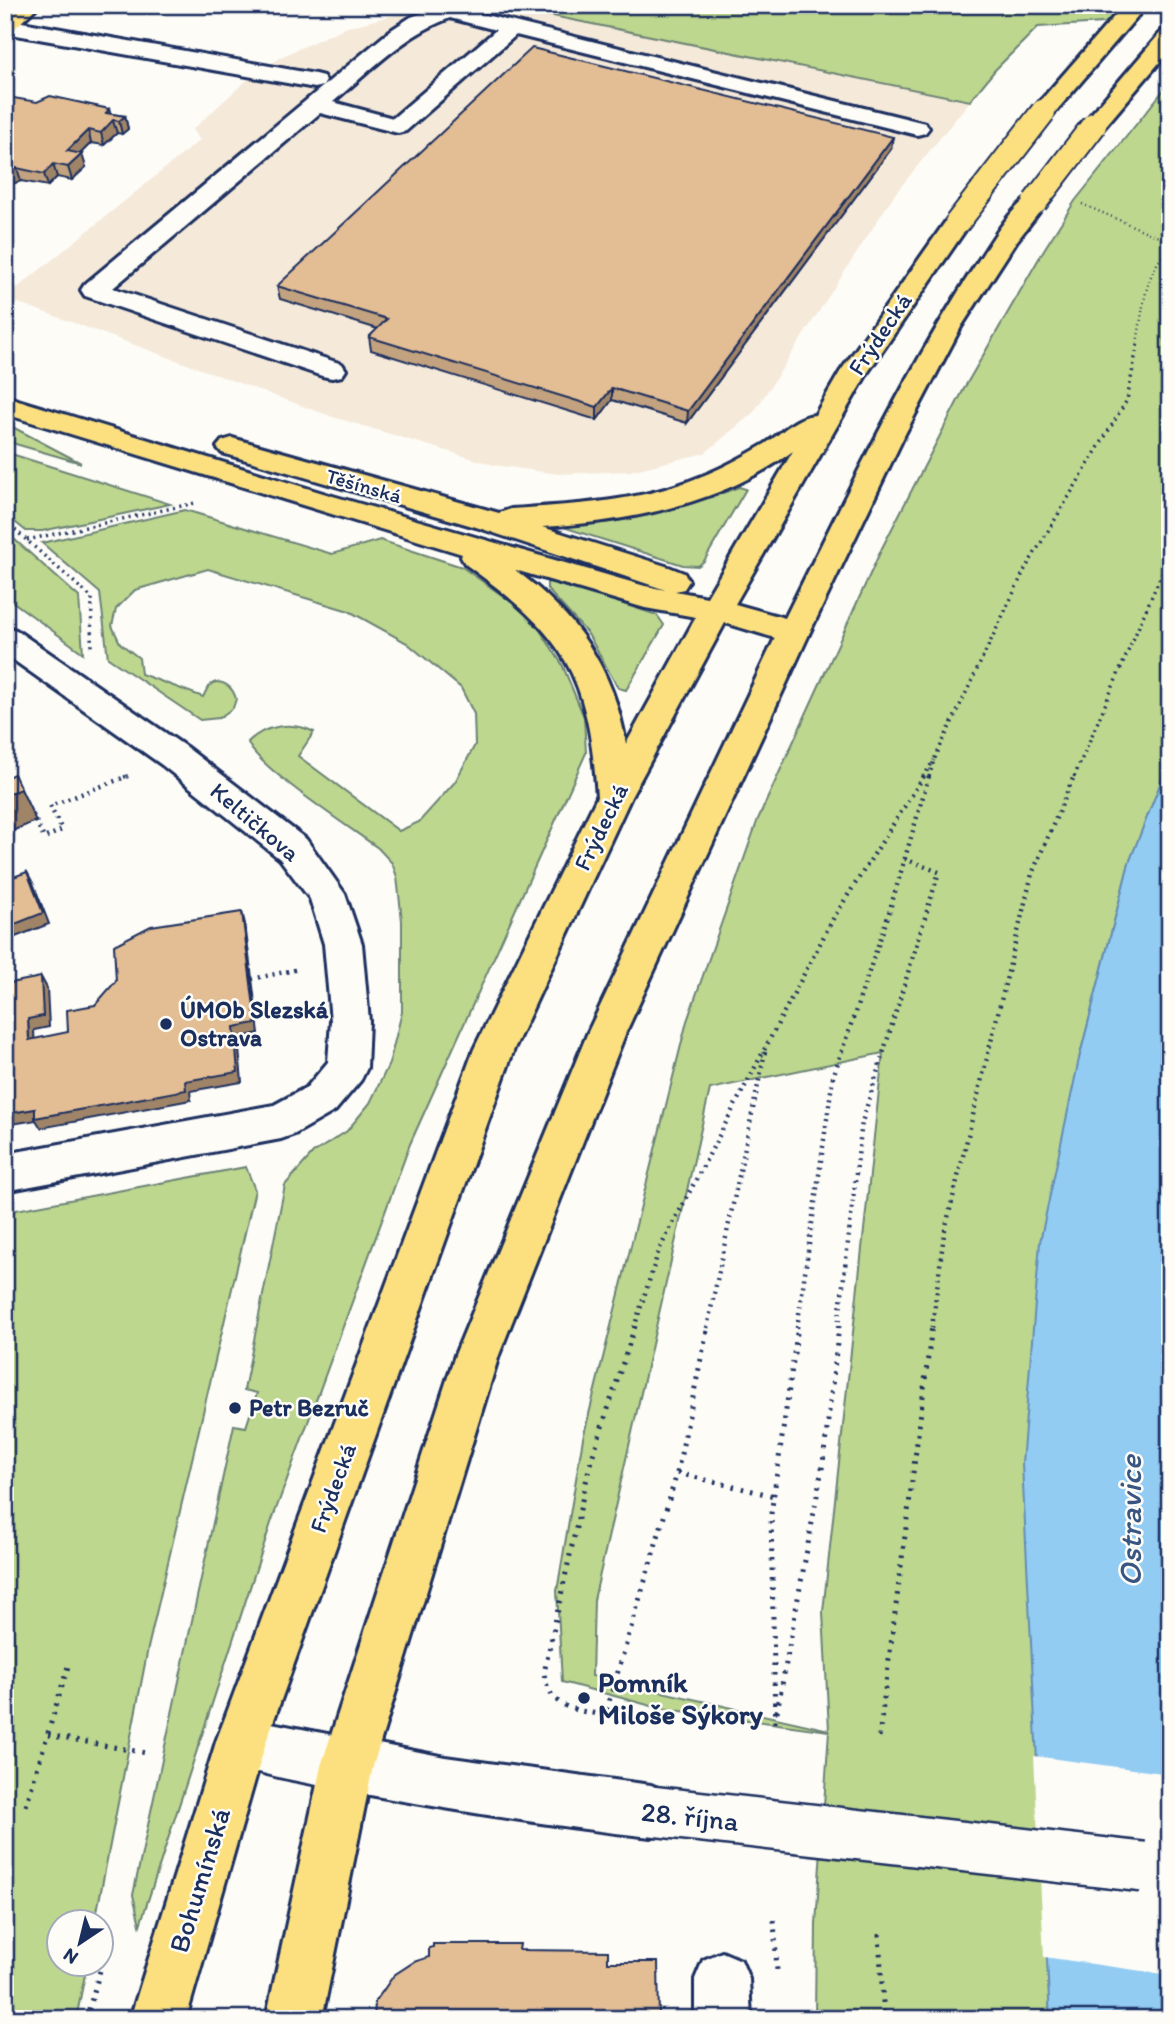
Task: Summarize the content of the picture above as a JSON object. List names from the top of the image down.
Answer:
{
  "streets": {
    "main road": ["Frýdecká", "Těšínská", "Bohumínská"],
    "street": ["Keltičkova", "28. října"]
  },
  "crossings": [
    ["Frýdecká", "Těšínská"],
    ["Frýdecká", "28. října"],
    ["Frýdecká", "Bohumínská"],
    ["28. října", "Bohumínská"]
  ],
  "water": ["Ostravice"],
  "places": ["ÚMOb Slezská Ostrava", "Petr Bezruč", "Pomník Miloše Sýkory"],
  "north": "bottom left"
}
